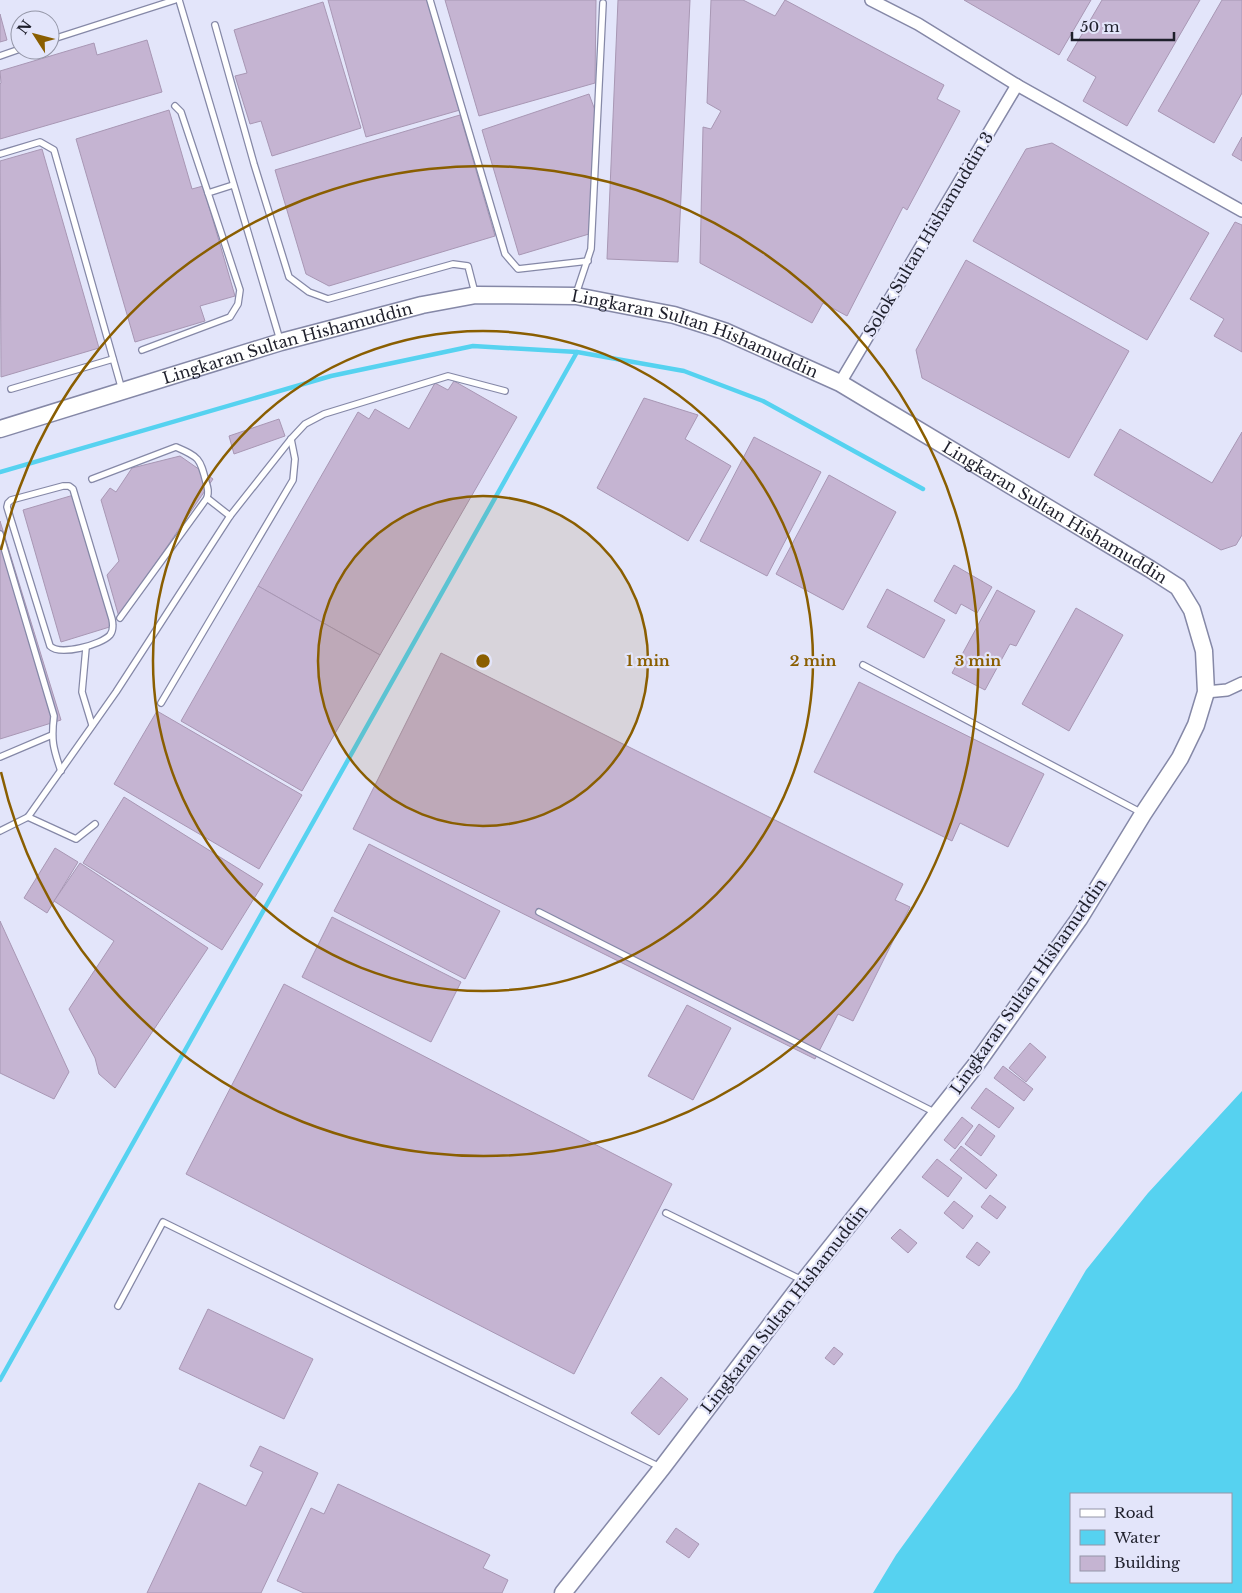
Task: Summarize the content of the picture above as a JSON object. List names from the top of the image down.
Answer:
{
  "streets": {
    "street": ["Solok Sultan Hishamuddin 3", "Lingkaran Sultan Hishamuddin"]
  },
  "crossings": [
    ["Solok Sultan Hishamuddin 3", "Lingkaran Sultan Hishamuddin"]
  ],
  "legend": ["Road", "Water", "Building"],
  "scale_bar": "50 m",
  "north": "top left",
  "rings": ["1 min", "2 min", "3 min"]
}
